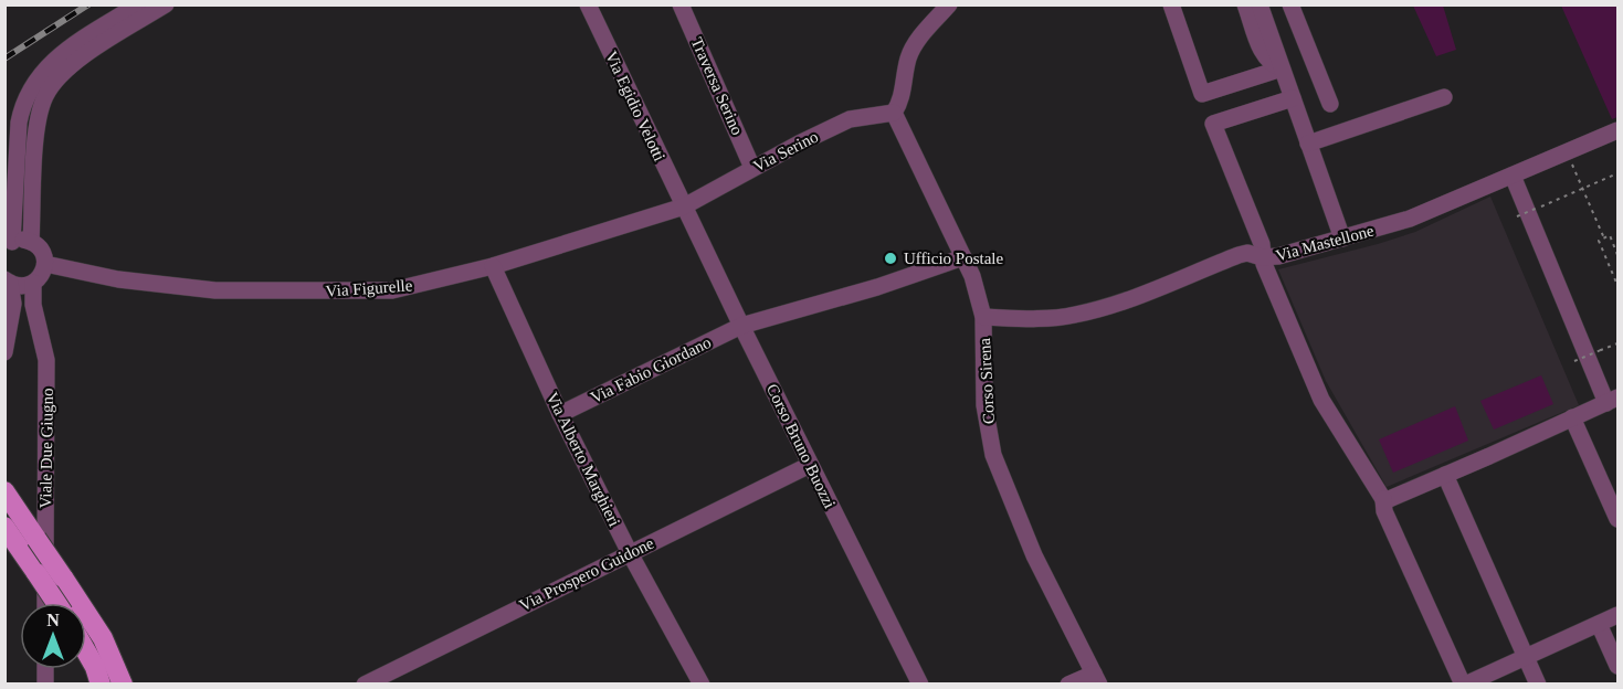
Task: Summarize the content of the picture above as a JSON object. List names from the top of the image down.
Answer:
{
  "streets": {
    "street": [
      "Traversa Serino",
      "Via Egidio Velotti",
      "Via Serino",
      "Via Mastellone",
      "Via Figurelle",
      "Via Fabio Giordano",
      "Corso Sirena",
      "Corso Bruno Buozzi",
      "Viale Due Giugno",
      "Via Alberto Marghieri",
      "Via Prospero Guidone"
    ]
  },
  "crossings": [
    ["Traversa Serino", "Via Serino"],
    ["Via Egidio Velotti", "Via Serino"],
    ["Via Egidio Velotti", "Via Figurelle"],
    ["Via Egidio Velotti", "Corso Bruno Buozzi"],
    ["Via Serino", "Via Figurelle"],
    ["Via Serino", "Corso Sirena"],
    ["Via Serino", "Corso Bruno Buozzi"],
    ["Via Mastellone", "Corso Sirena"],
    ["Via Figurelle", "Corso Bruno Buozzi"],
    ["Via Figurelle", "Via Alberto Marghieri"],
    ["Via Fabio Giordano", "Corso Sirena"],
    ["Via Fabio Giordano", "Corso Bruno Buozzi"],
    ["Via Fabio Giordano", "Via Alberto Marghieri"],
    ["Corso Bruno Buozzi", "Via Prospero Guidone"],
    ["Via Alberto Marghieri", "Via Prospero Guidone"]
  ],
  "places": ["Ufficio Postale"],
  "north": "top"
}
